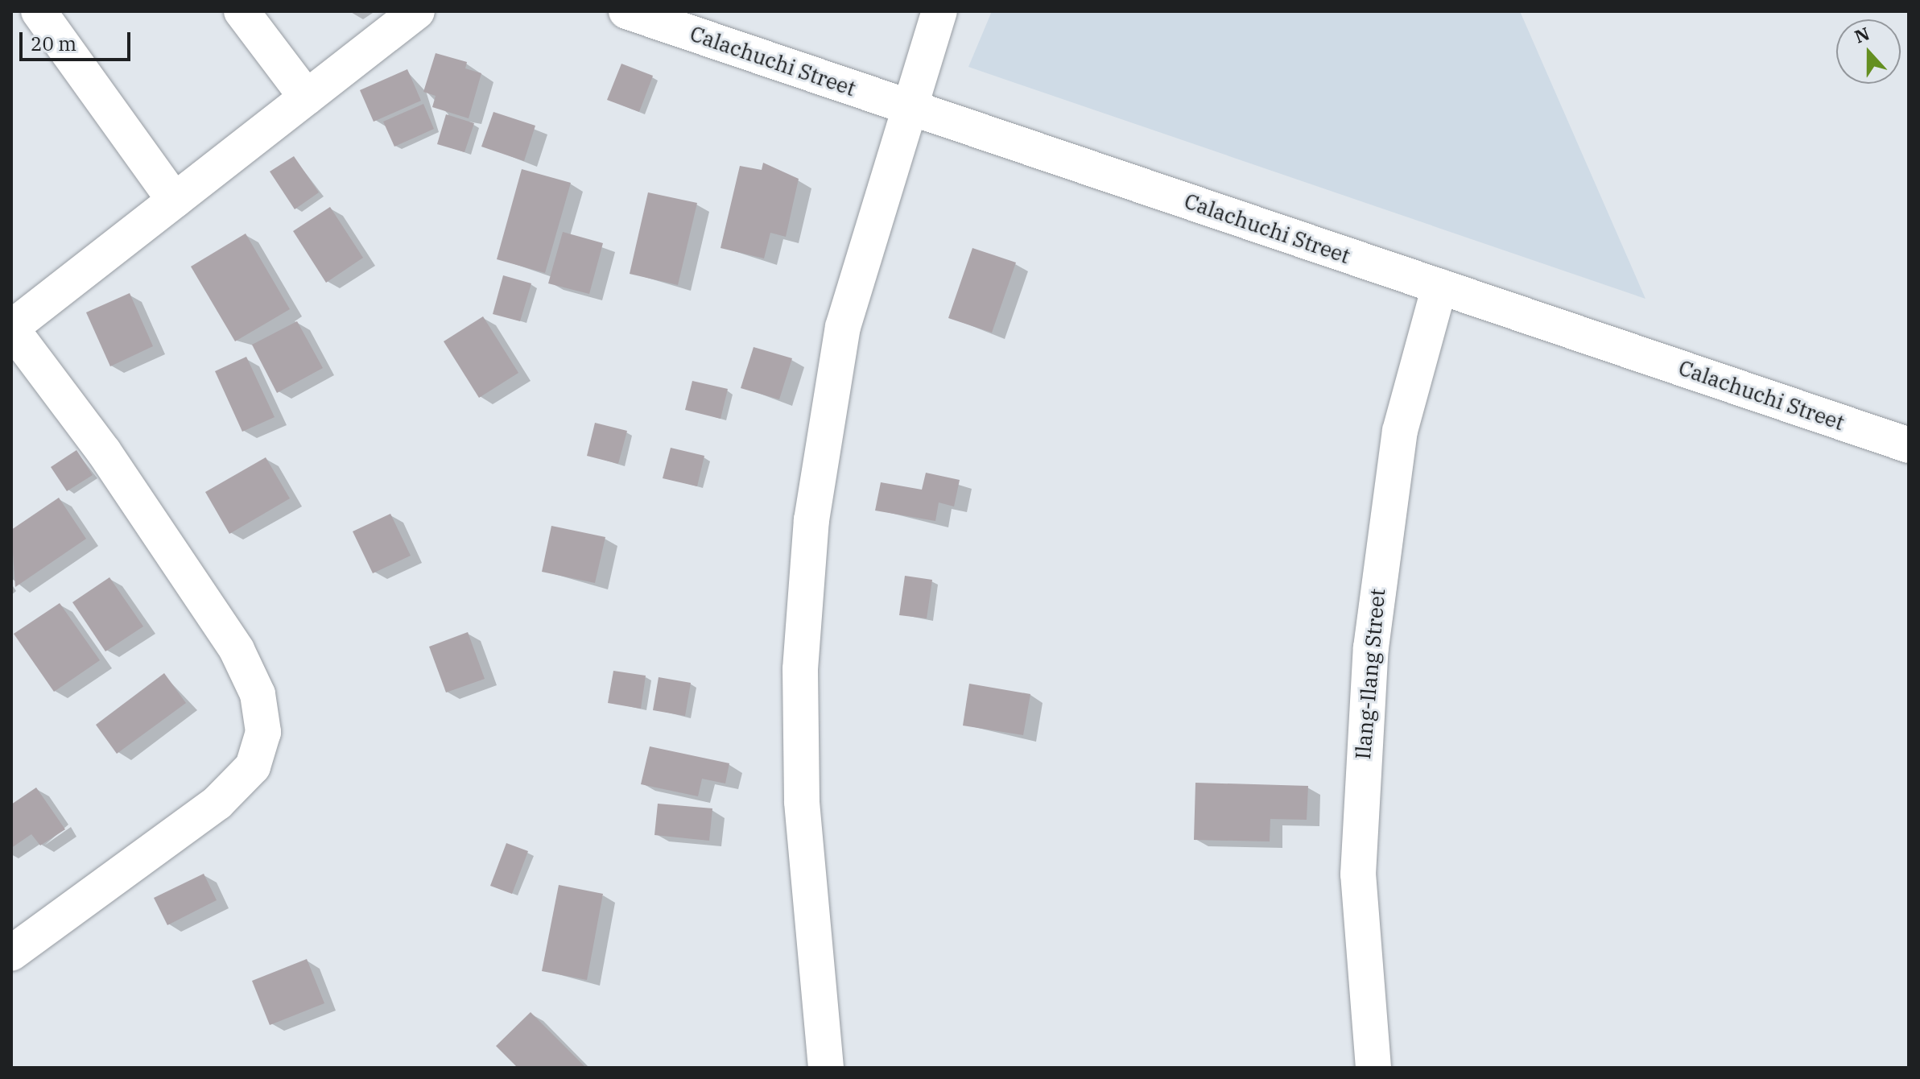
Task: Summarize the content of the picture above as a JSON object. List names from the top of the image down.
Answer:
{
  "streets": {
    "street": ["Calachuchi Street", "Ilang-Ilang Street"]
  },
  "crossings": [
    ["Calachuchi Street", "Ilang-Ilang Street"]
  ],
  "scale_bar": "20 m",
  "north": "top"
}
